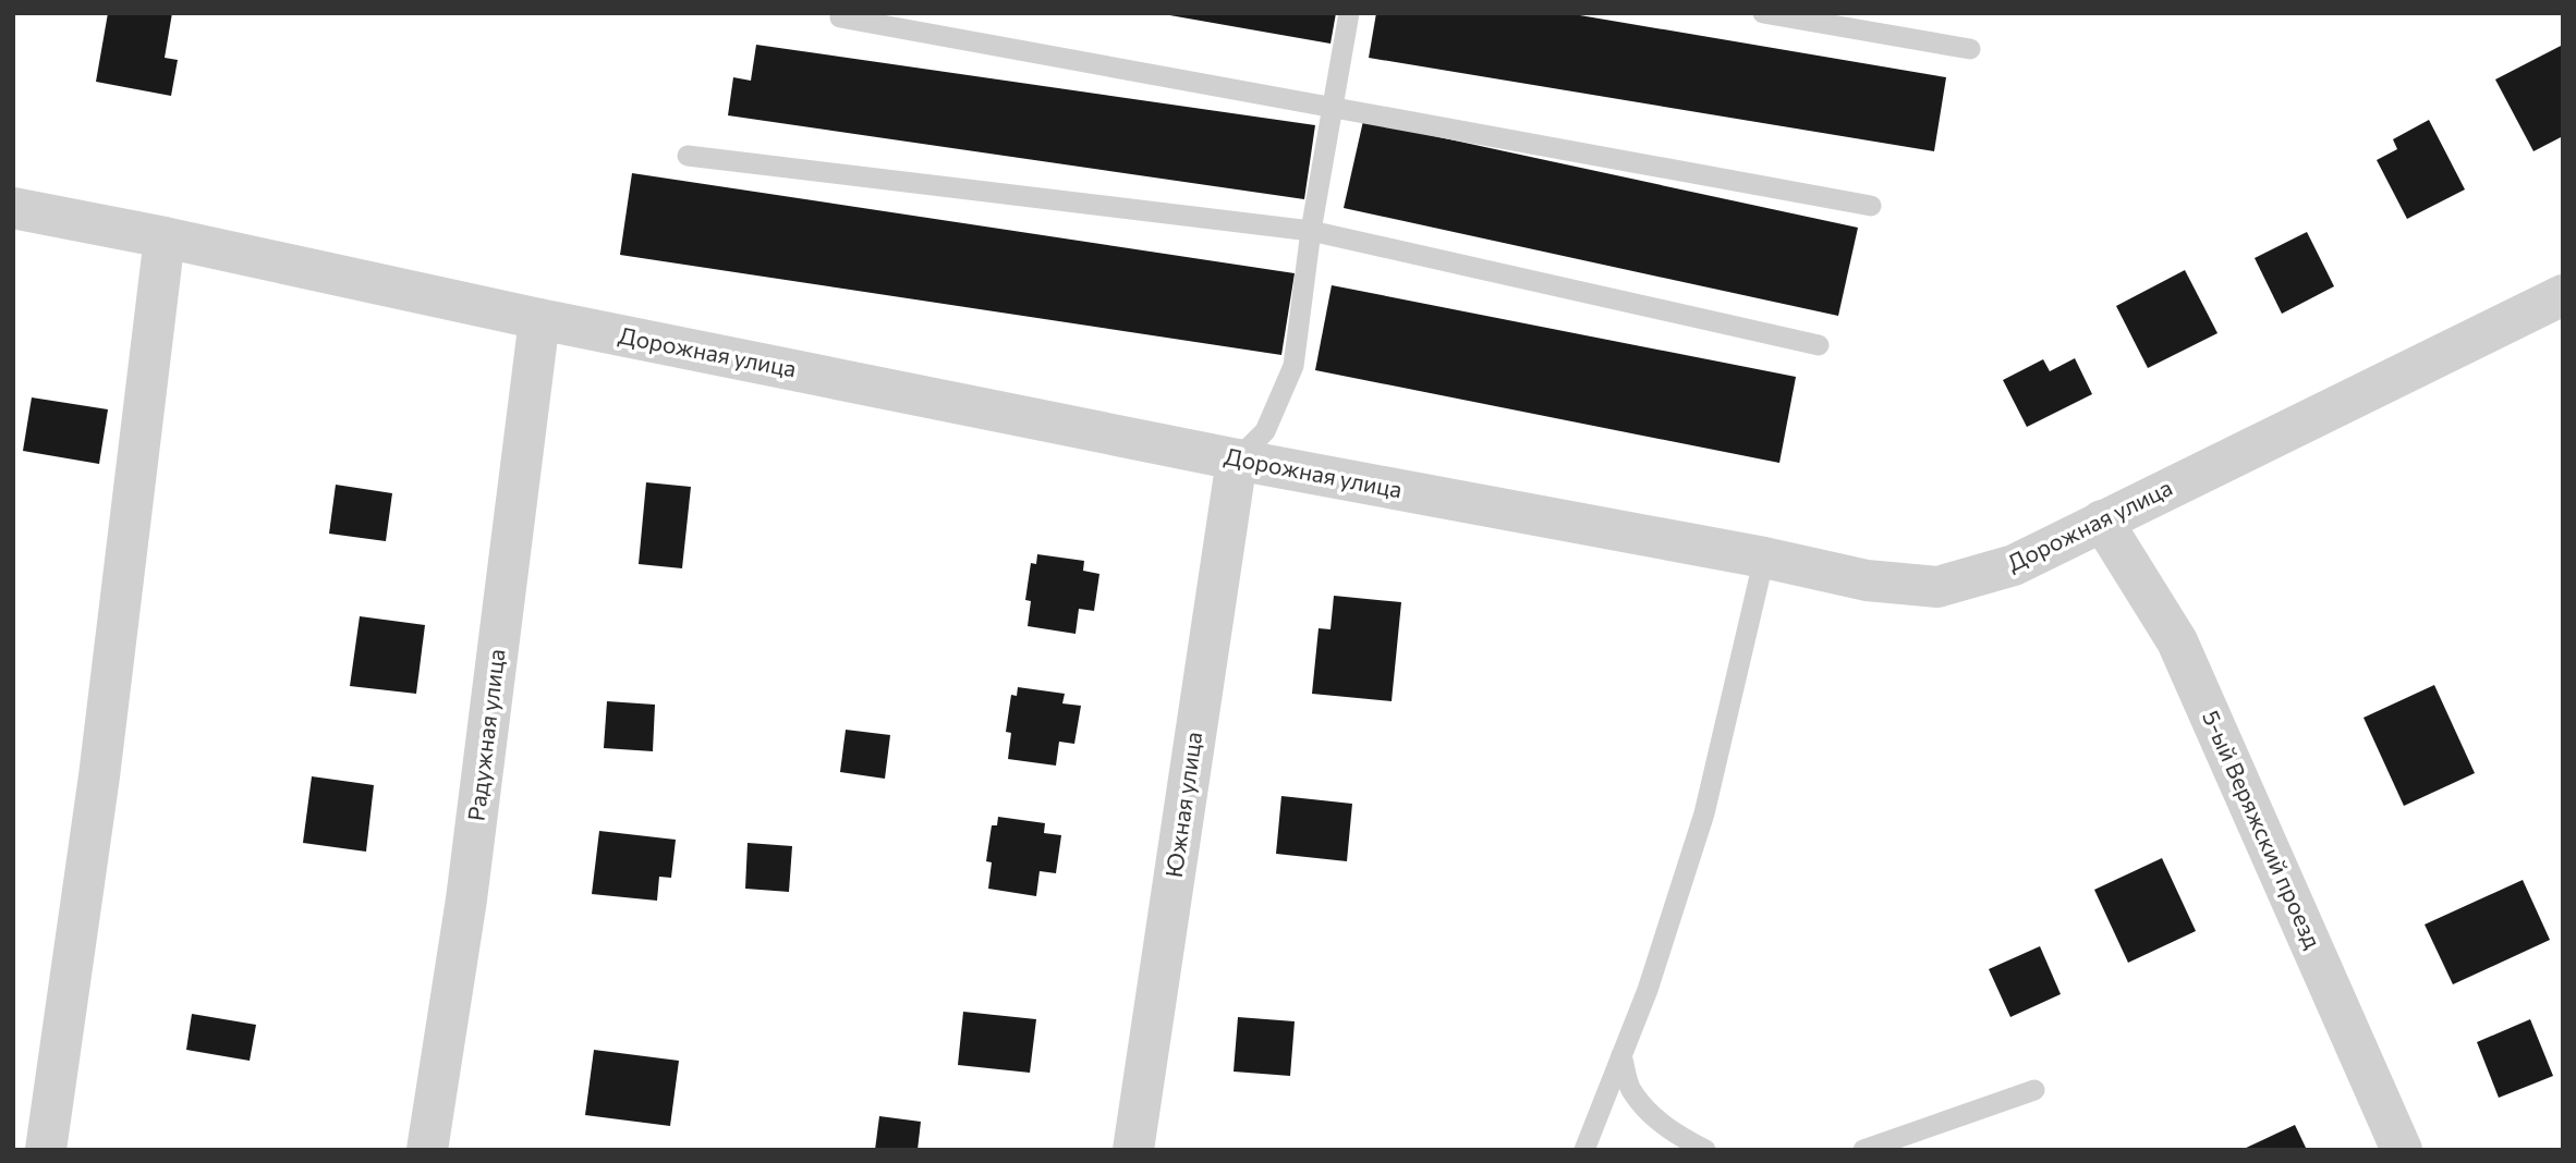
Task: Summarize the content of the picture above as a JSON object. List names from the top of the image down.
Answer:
{
  "streets": {
    "street": [
      "Дорожная улица",
      "Радужная улица",
      "Южная улица",
      "5-ый Веряжский проезд"
    ]
  },
  "crossings": [
    ["Дорожная улица", "Радужная улица"],
    ["Дорожная улица", "Южная улица"],
    ["Дорожная улица", "5-ый Веряжский проезд"]
  ]
}
